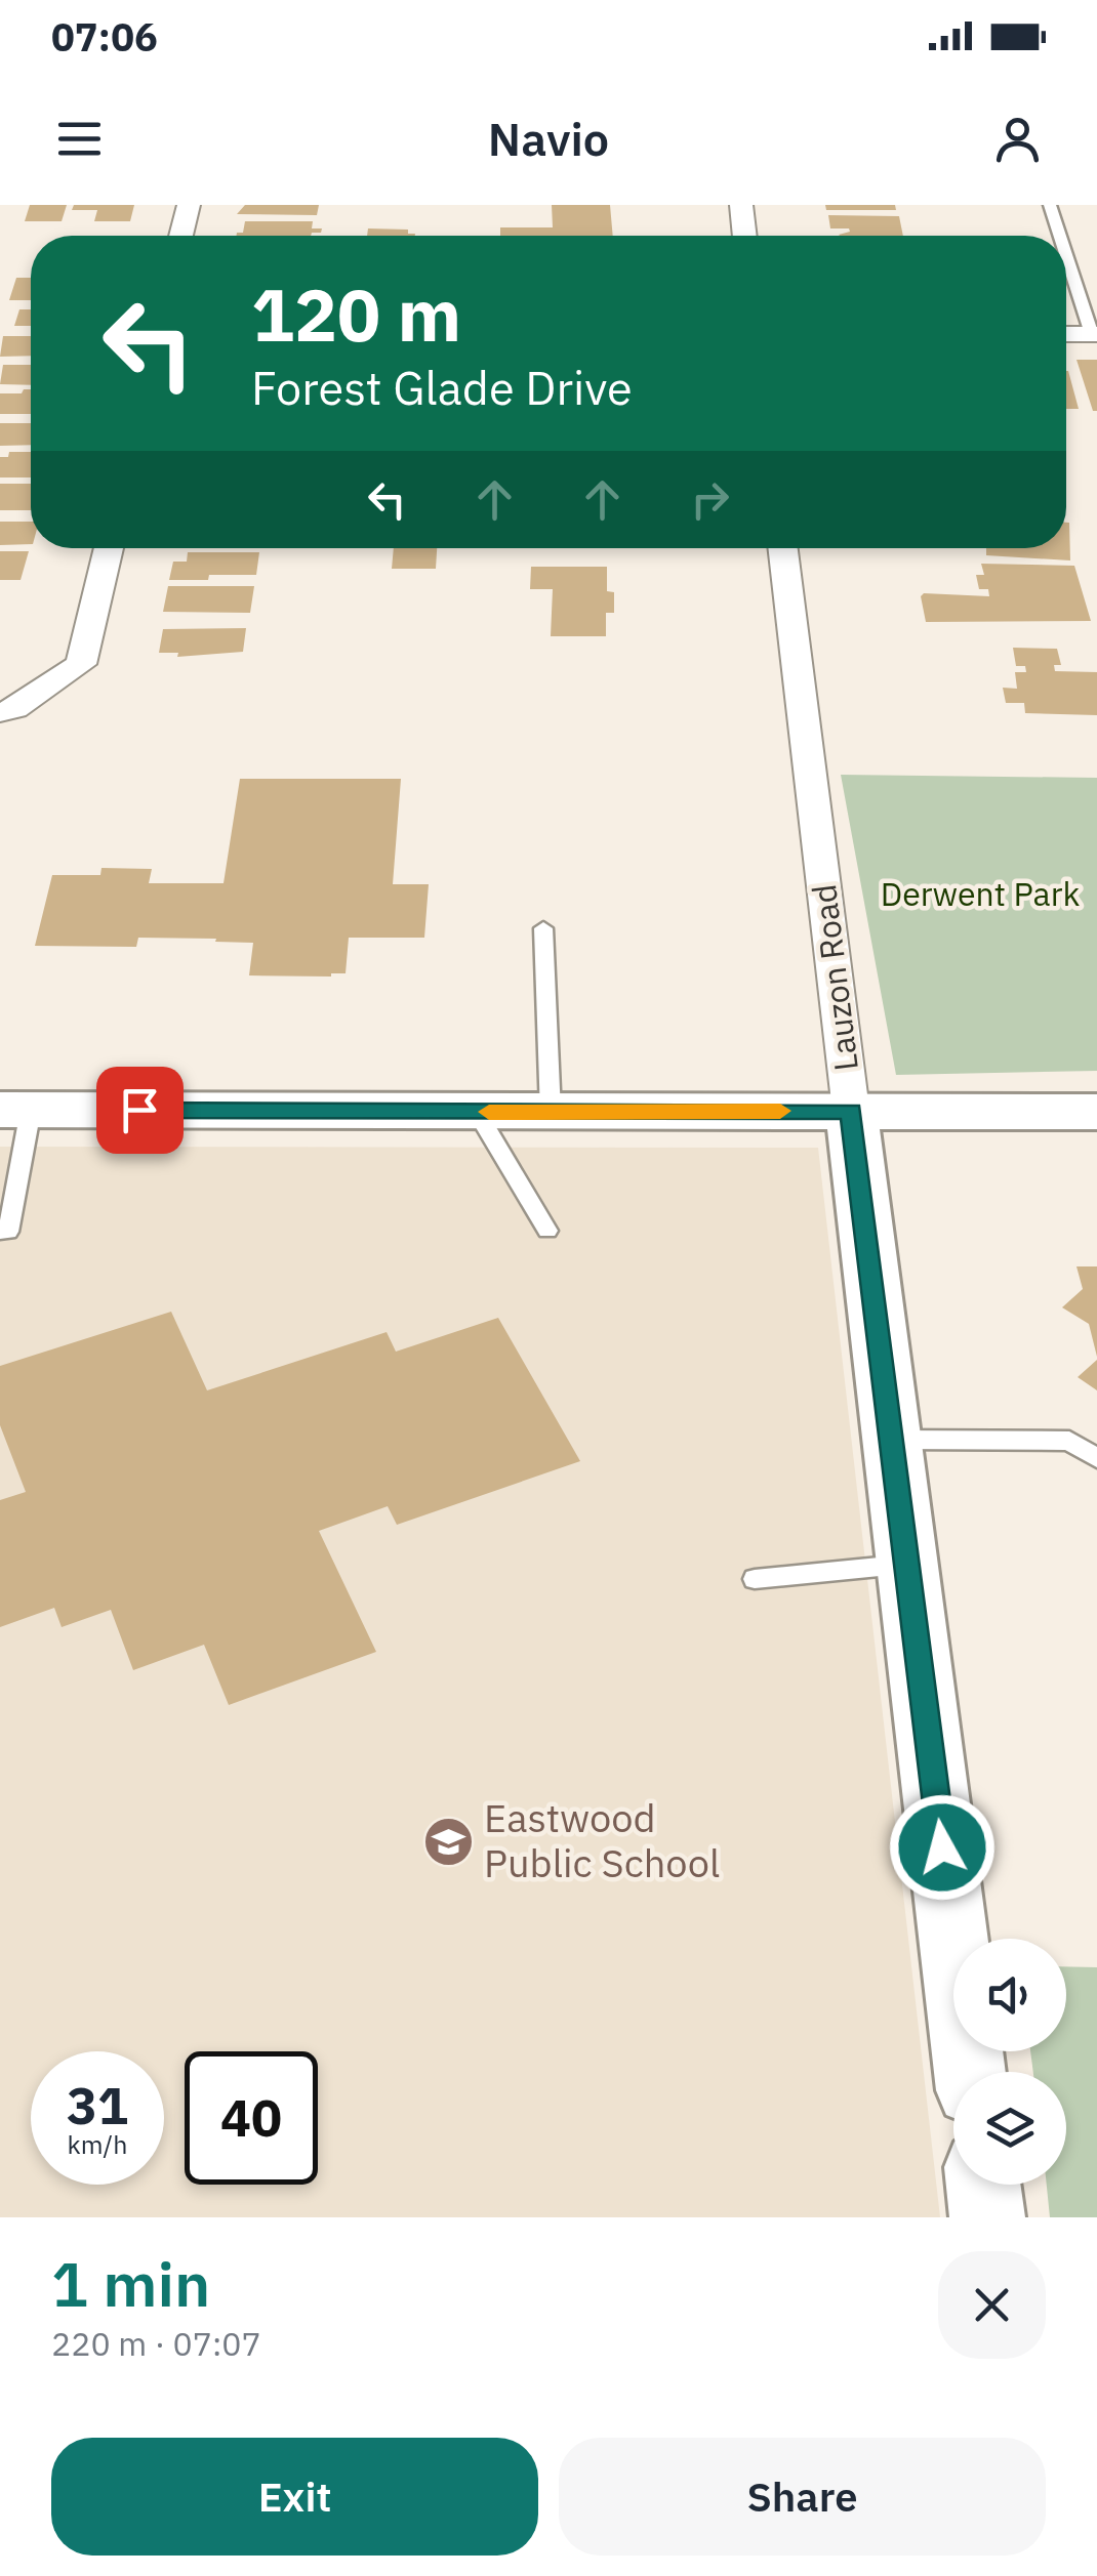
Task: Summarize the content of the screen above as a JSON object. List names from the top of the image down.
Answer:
{
  "streets": {
    "street": ["Lauzon Road"]
  },
  "parks": ["Derwent Park"],
  "places": {
    "school or university": ["Eastwood Public School"]
  },
  "page": {
    "status": "07:06",
    "header": "Navio",
    "turn": ["120 m", "Forest Glade Drive"],
    "speed": "31 km/h",
    "limit": "40",
    "heading": ["1 min", "220 m · 07:07"],
    "buttons": ["Exit", "Share"]
  }
}
